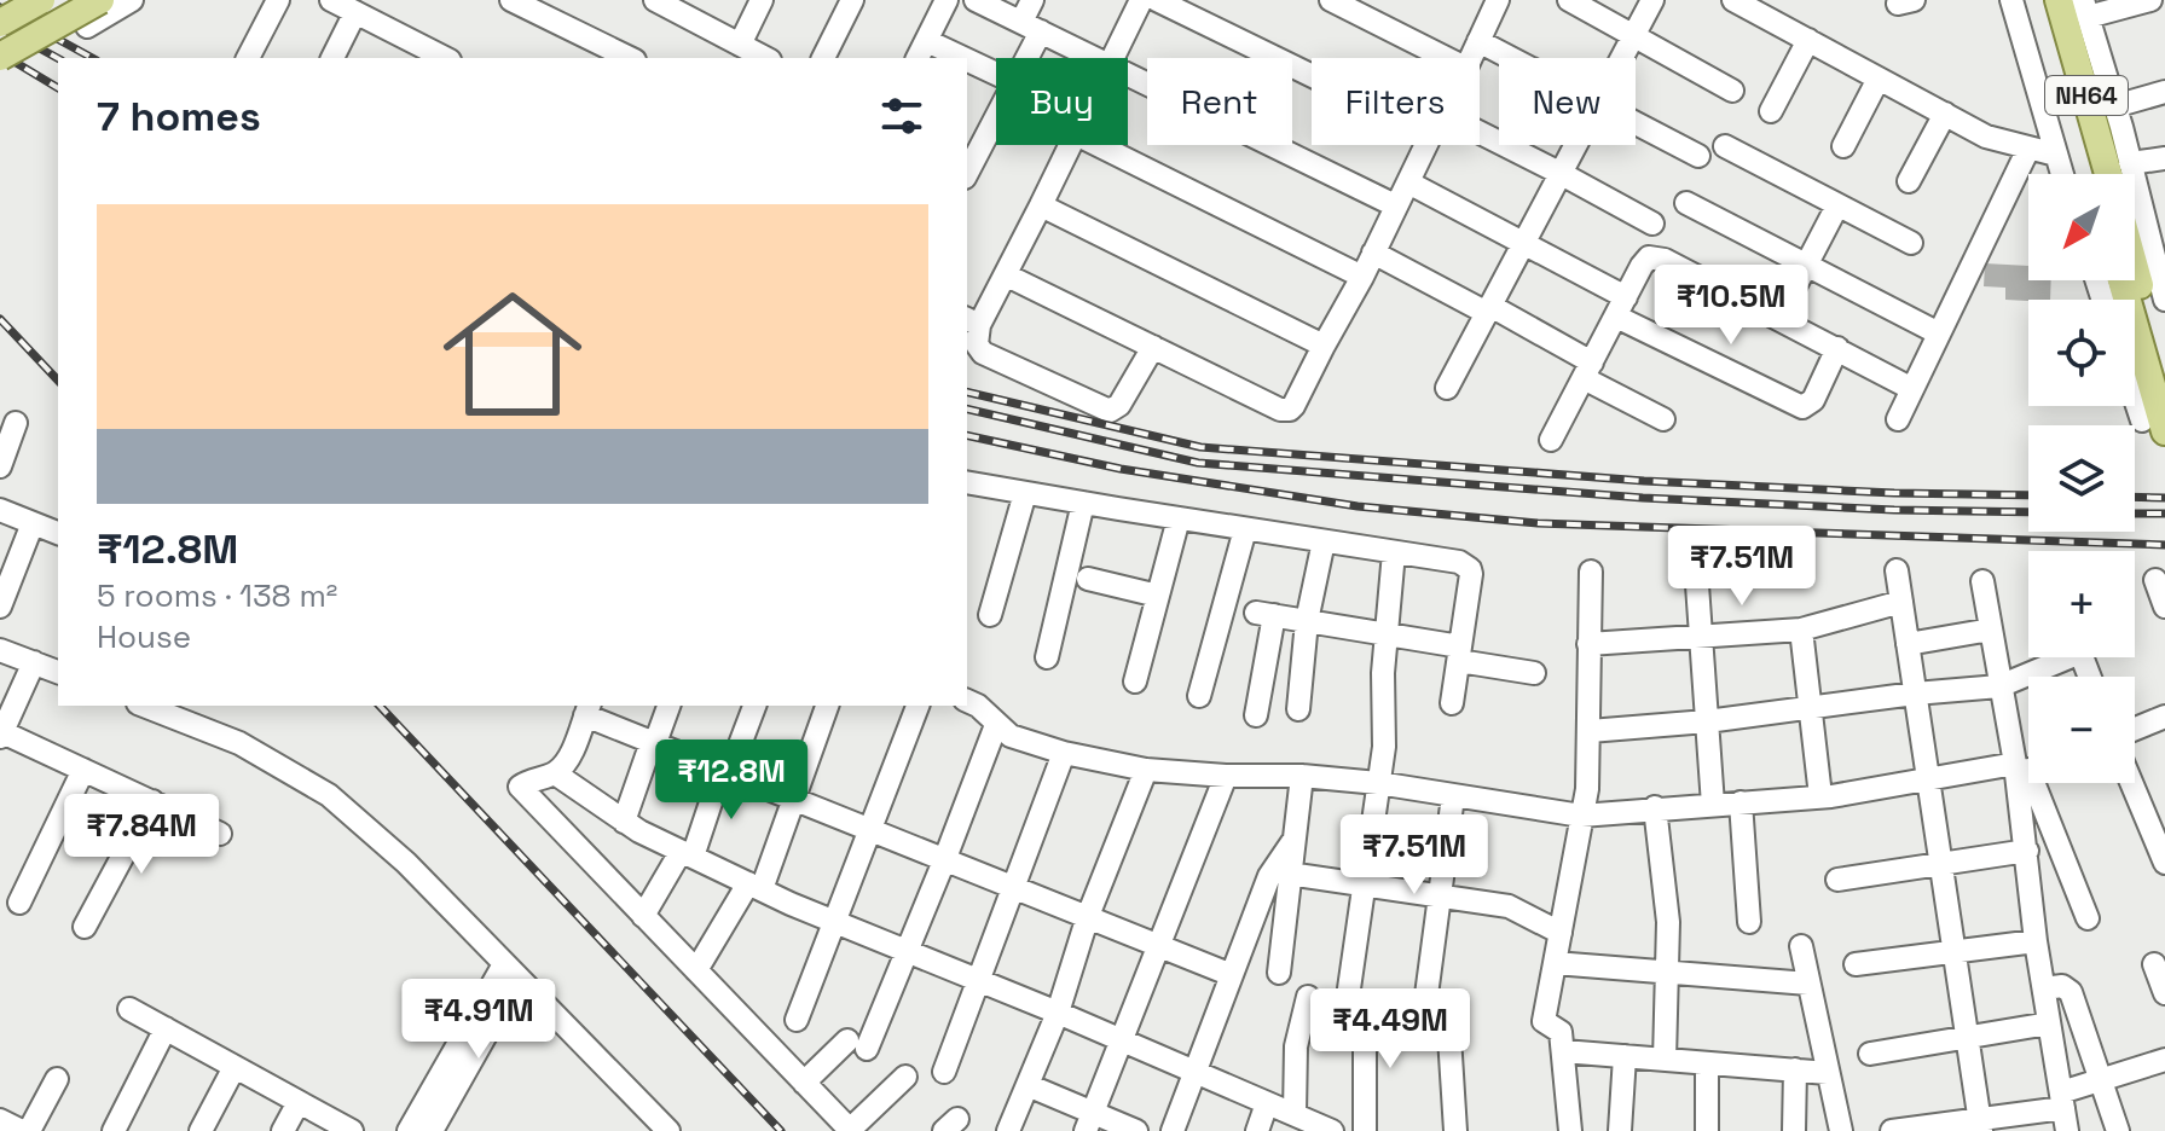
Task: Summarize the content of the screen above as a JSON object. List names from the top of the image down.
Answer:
{
  "streets": {
    "main road": ["NH64"]
  },
  "north": "bottom left",
  "page": {
    "chip": [
      "Buy",
      "Rent",
      "Filters",
      "New"
    ],
    "heading": "7 homes",
    "map_buttons": ["+", "−"],
    "list": [
      {
        "name": "₹12.8M",
        "note": "5 rooms · 138 m² · House"
      }
    ],
    "price": [
      "₹10.5M",
      "₹7.51M",
      "₹12.8M",
      "₹7.84M",
      "₹7.51M",
      "₹4.91M",
      "₹4.49M"
    ]
  }
}
